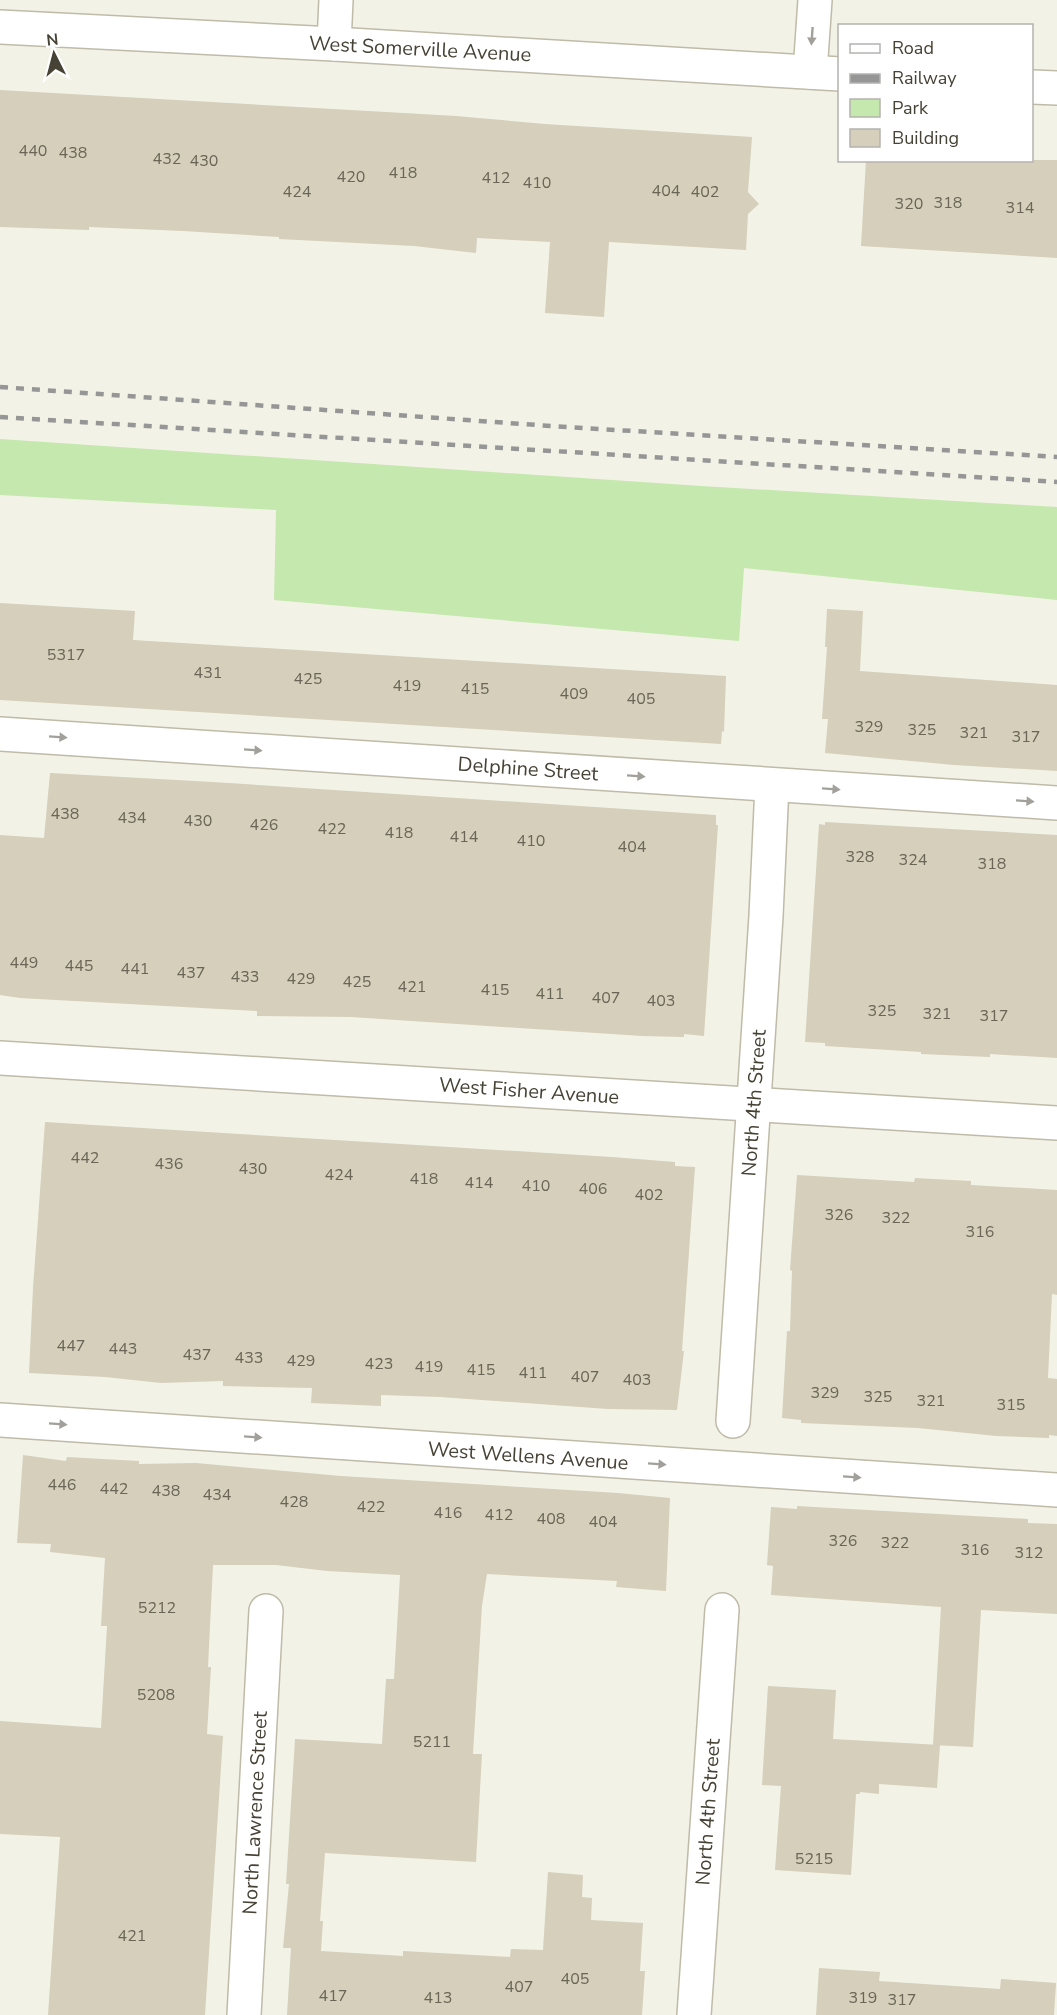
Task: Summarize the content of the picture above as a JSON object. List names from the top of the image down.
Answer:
{
  "streets": {
    "street": [
      "West Somerville Avenue",
      "Delphine Street",
      "West Fisher Avenue",
      "North 4th Street",
      "West Wellens Avenue",
      "North Lawrence Street"
    ]
  },
  "crossings": [
    ["Delphine Street", "North 4th Street"],
    ["West Fisher Avenue", "North 4th Street"]
  ],
  "one_way": ["Delphine Street", "West Wellens Avenue"],
  "house_numbers": [
    "440",
    "438",
    "432",
    "430",
    "418",
    "420",
    "412",
    "410",
    "404",
    "424",
    "402",
    "318",
    "320",
    "314",
    "5317",
    "431",
    "425",
    "419",
    "415",
    "409",
    "405",
    "329",
    "325",
    "321",
    "317",
    "438",
    "434",
    "430",
    "426",
    "422",
    "418",
    "414",
    "410",
    "404",
    "328",
    "324",
    "318",
    "449",
    "445",
    "441",
    "437",
    "433",
    "429",
    "425",
    "421",
    "415",
    "411",
    "407",
    "403",
    "325",
    "321",
    "317",
    "442",
    "436",
    "430",
    "424",
    "418",
    "414",
    "410",
    "406",
    "402",
    "326",
    "322",
    "316",
    "447",
    "443",
    "437",
    "433",
    "429",
    "423",
    "419",
    "415",
    "411",
    "407",
    "403",
    "329",
    "325",
    "321",
    "315",
    "446",
    "442",
    "438",
    "434",
    "428",
    "422",
    "416",
    "412",
    "408",
    "404",
    "326",
    "322",
    "316",
    "312",
    "5212",
    "5208",
    "5211",
    "5215",
    "421",
    "405",
    "407",
    "417",
    "413",
    "319",
    "317"
  ],
  "legend": [
    "Road",
    "Railway",
    "Park",
    "Building"
  ],
  "north": "top"
}
